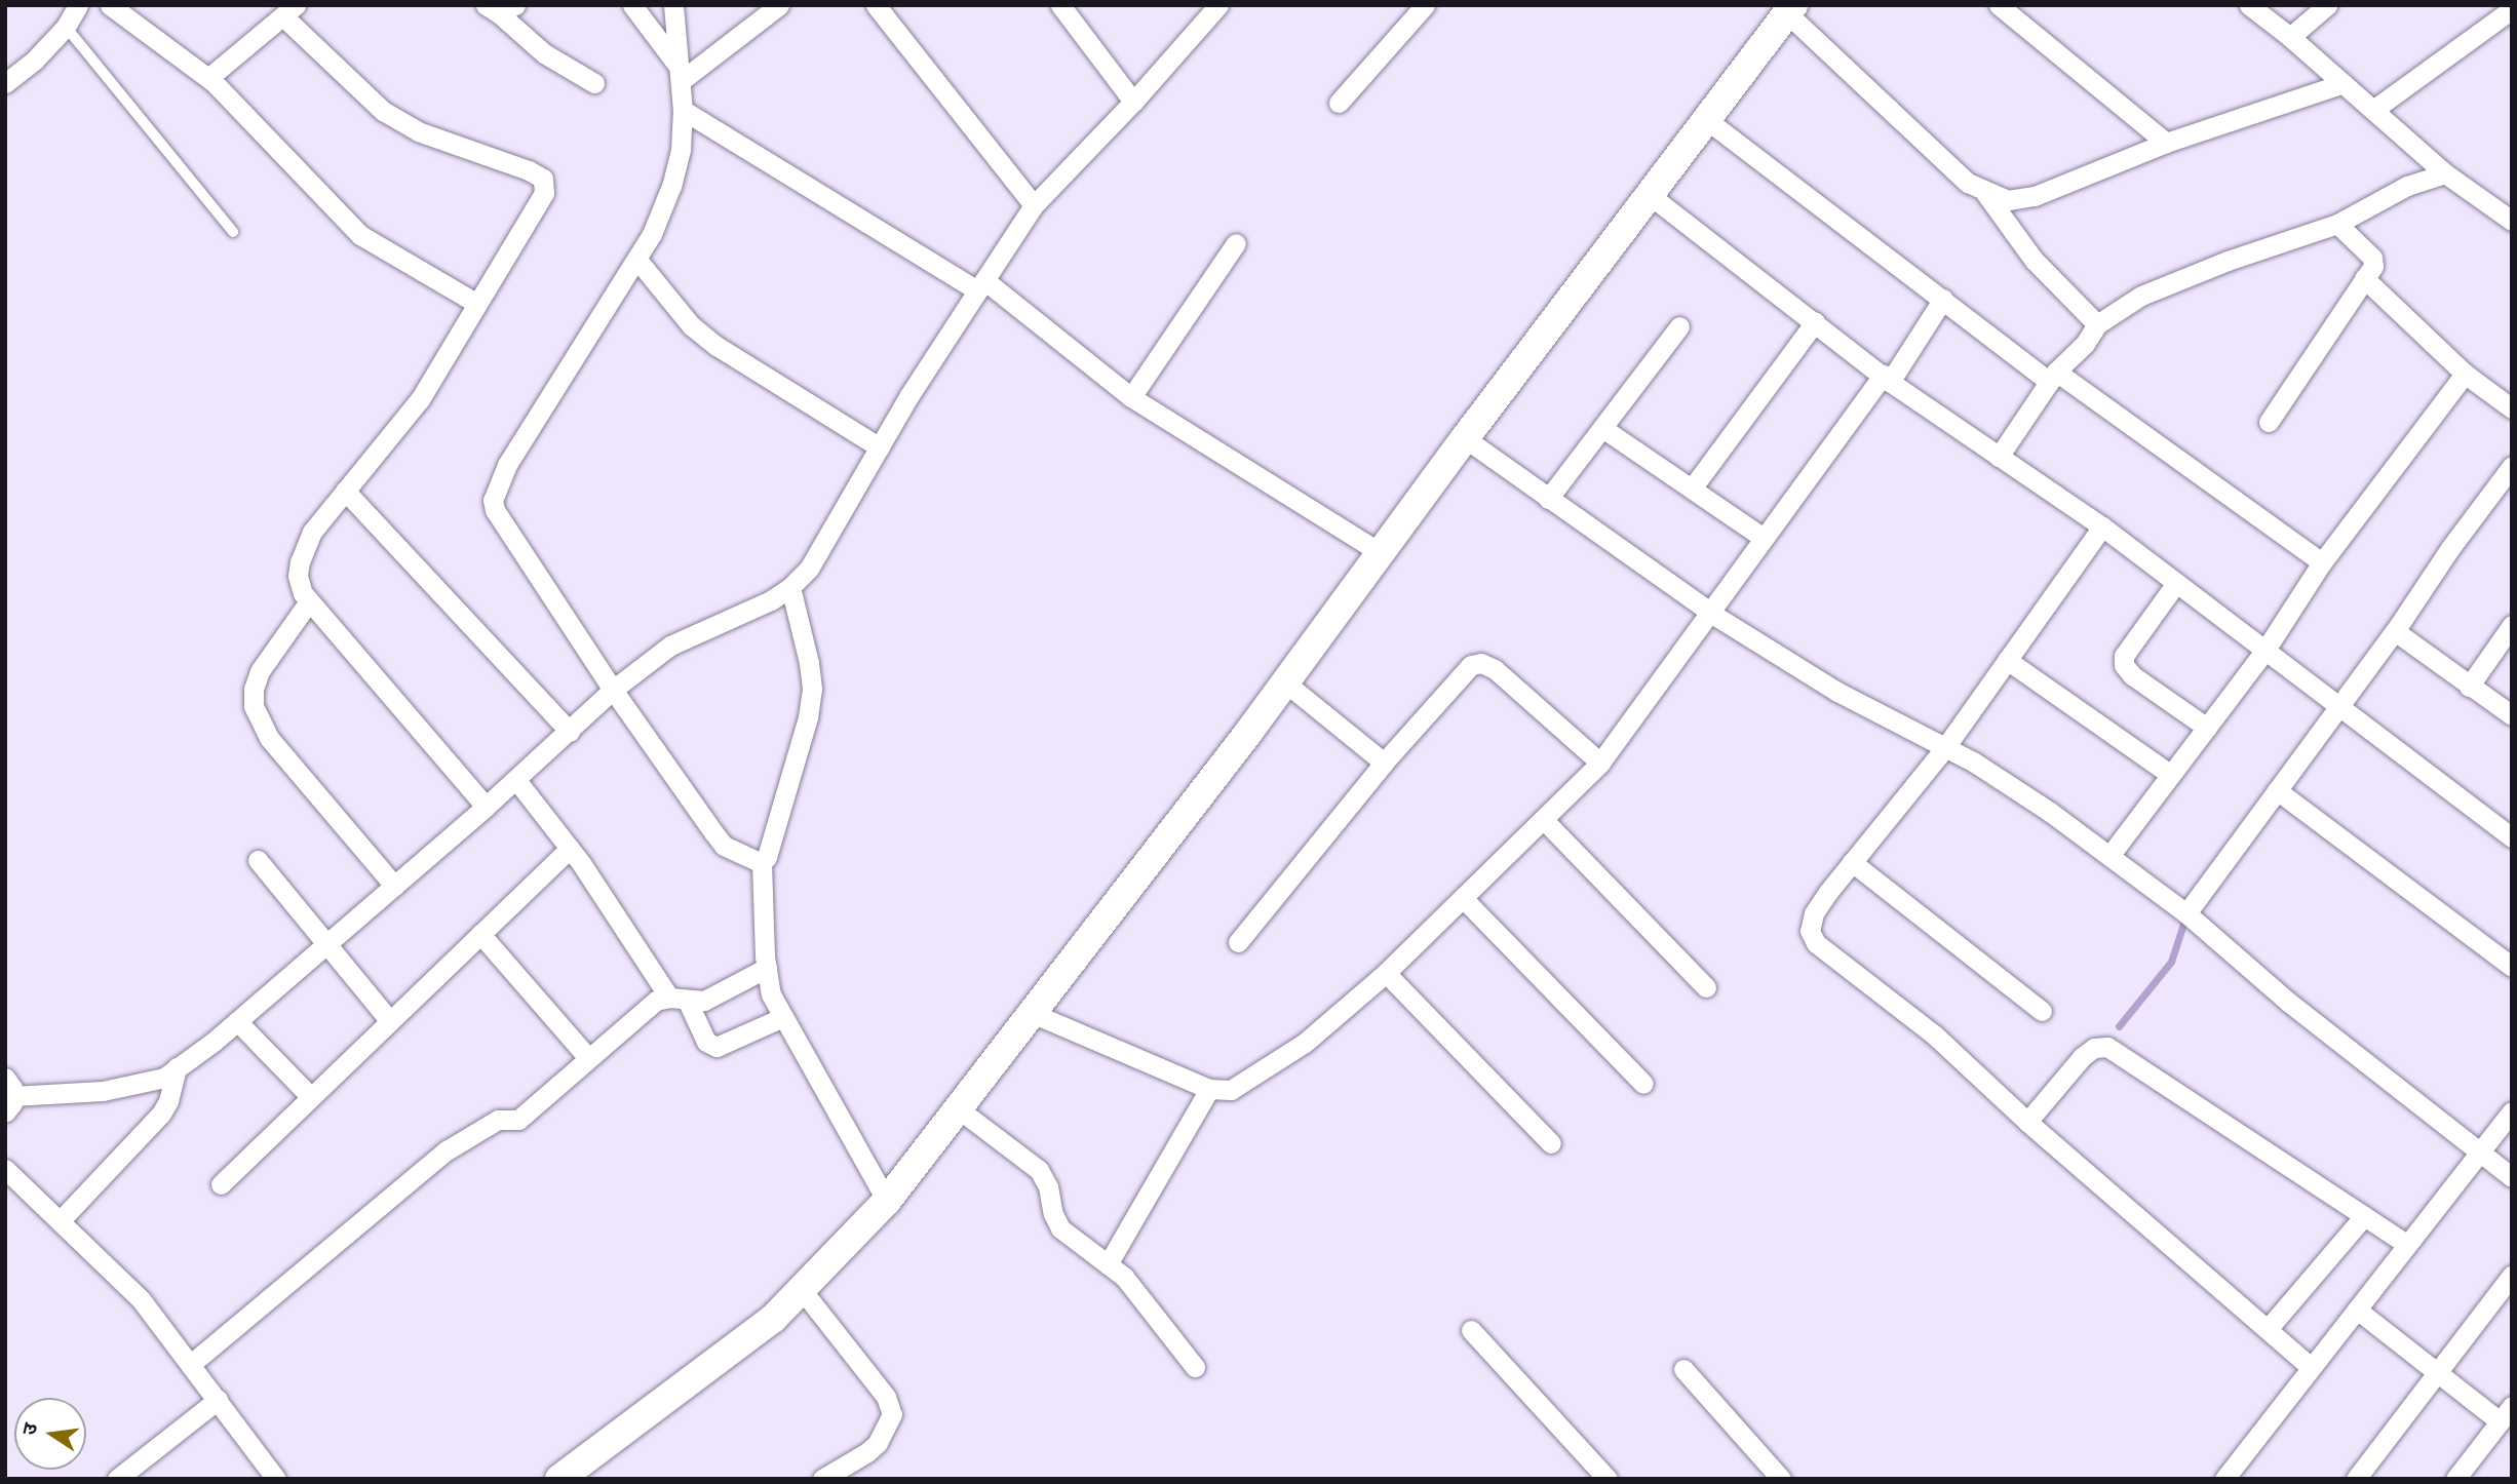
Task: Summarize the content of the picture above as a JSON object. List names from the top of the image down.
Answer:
{
  "north": "left"
}
